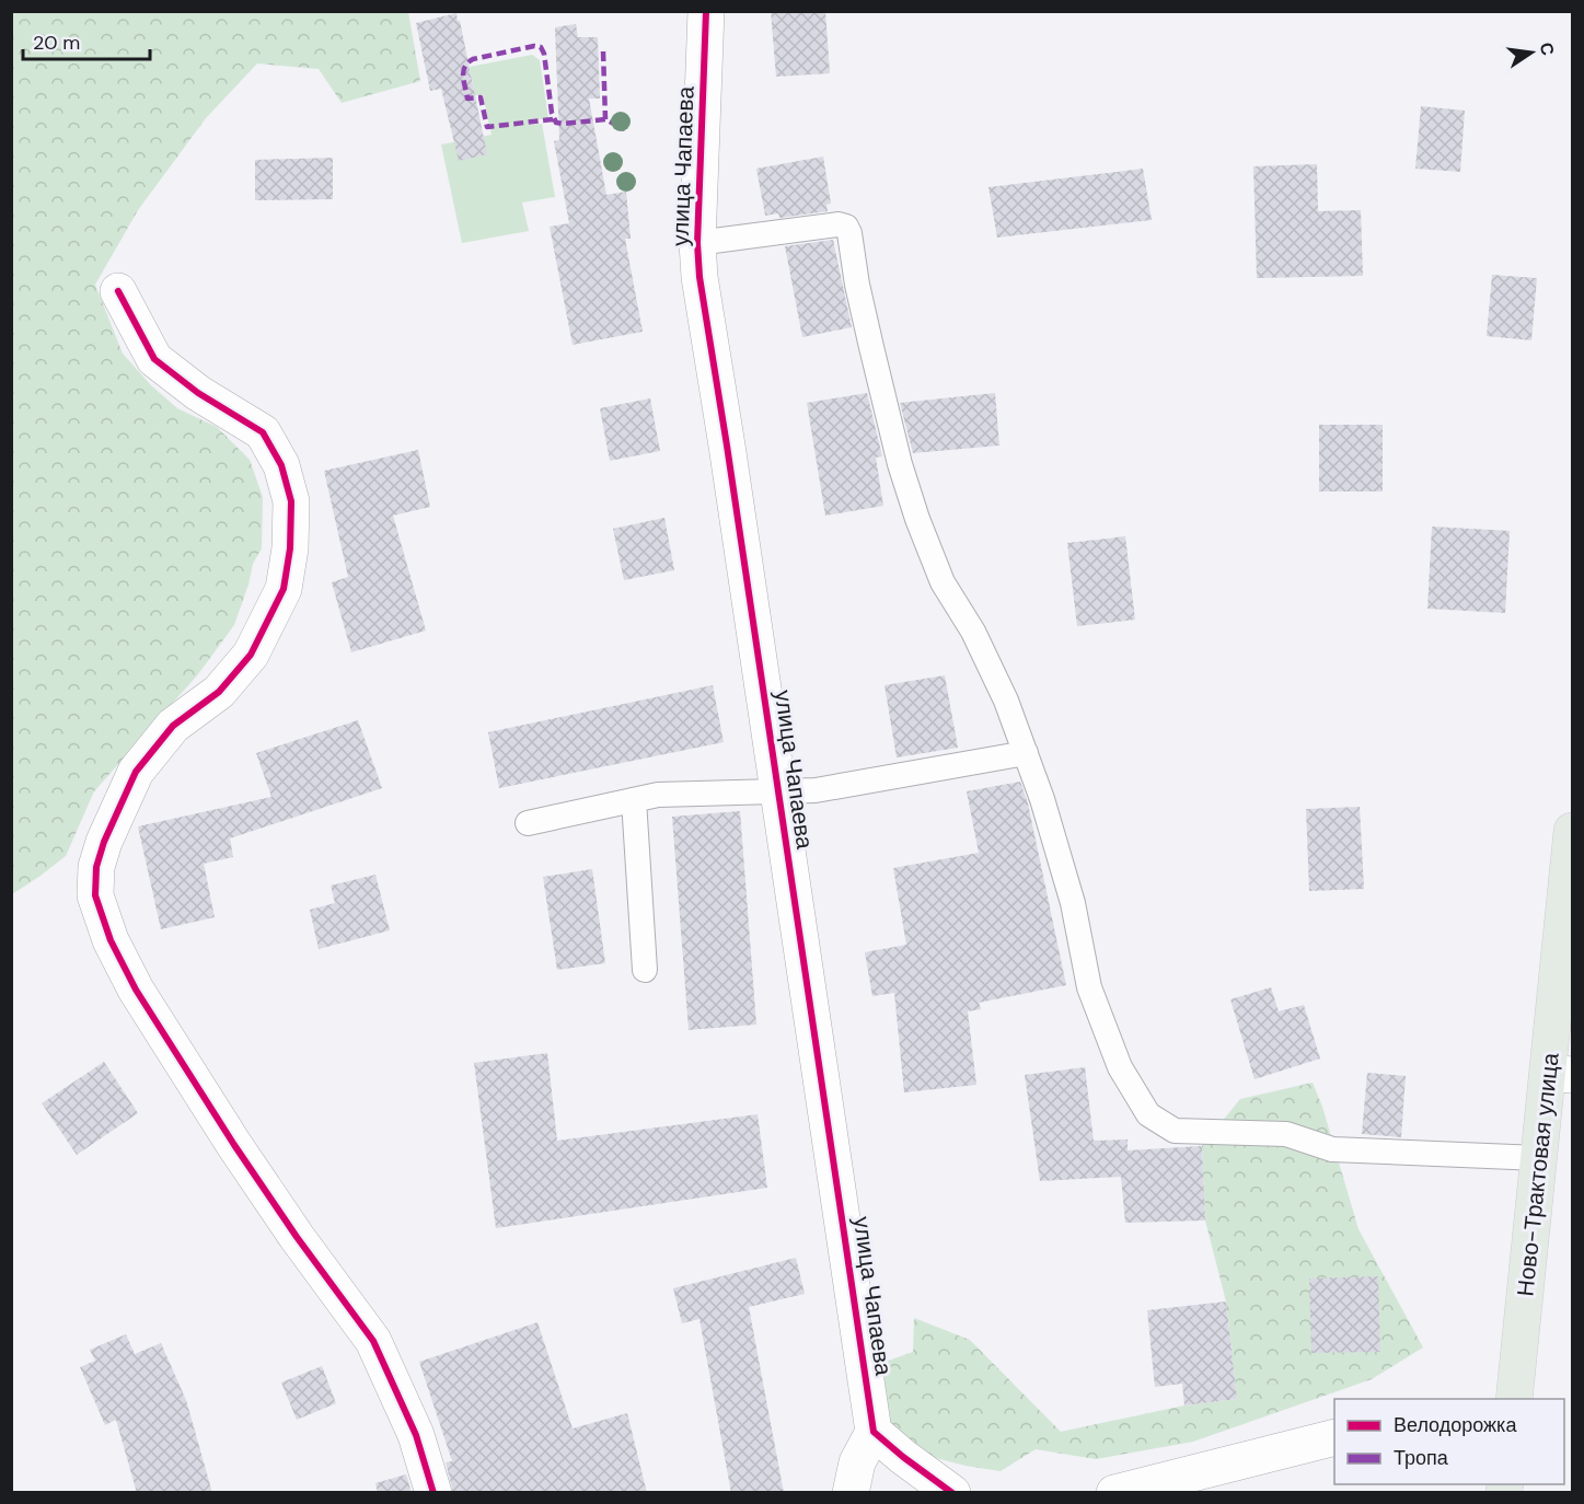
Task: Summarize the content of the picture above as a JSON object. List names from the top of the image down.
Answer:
{
  "streets": {
    "main road": ["Ново-Трактовая улица"],
    "street": ["улица Чапаева"]
  },
  "legend": ["Велодорожка", "Тропа"],
  "scale_bar": "20 m",
  "north": "right"
}
